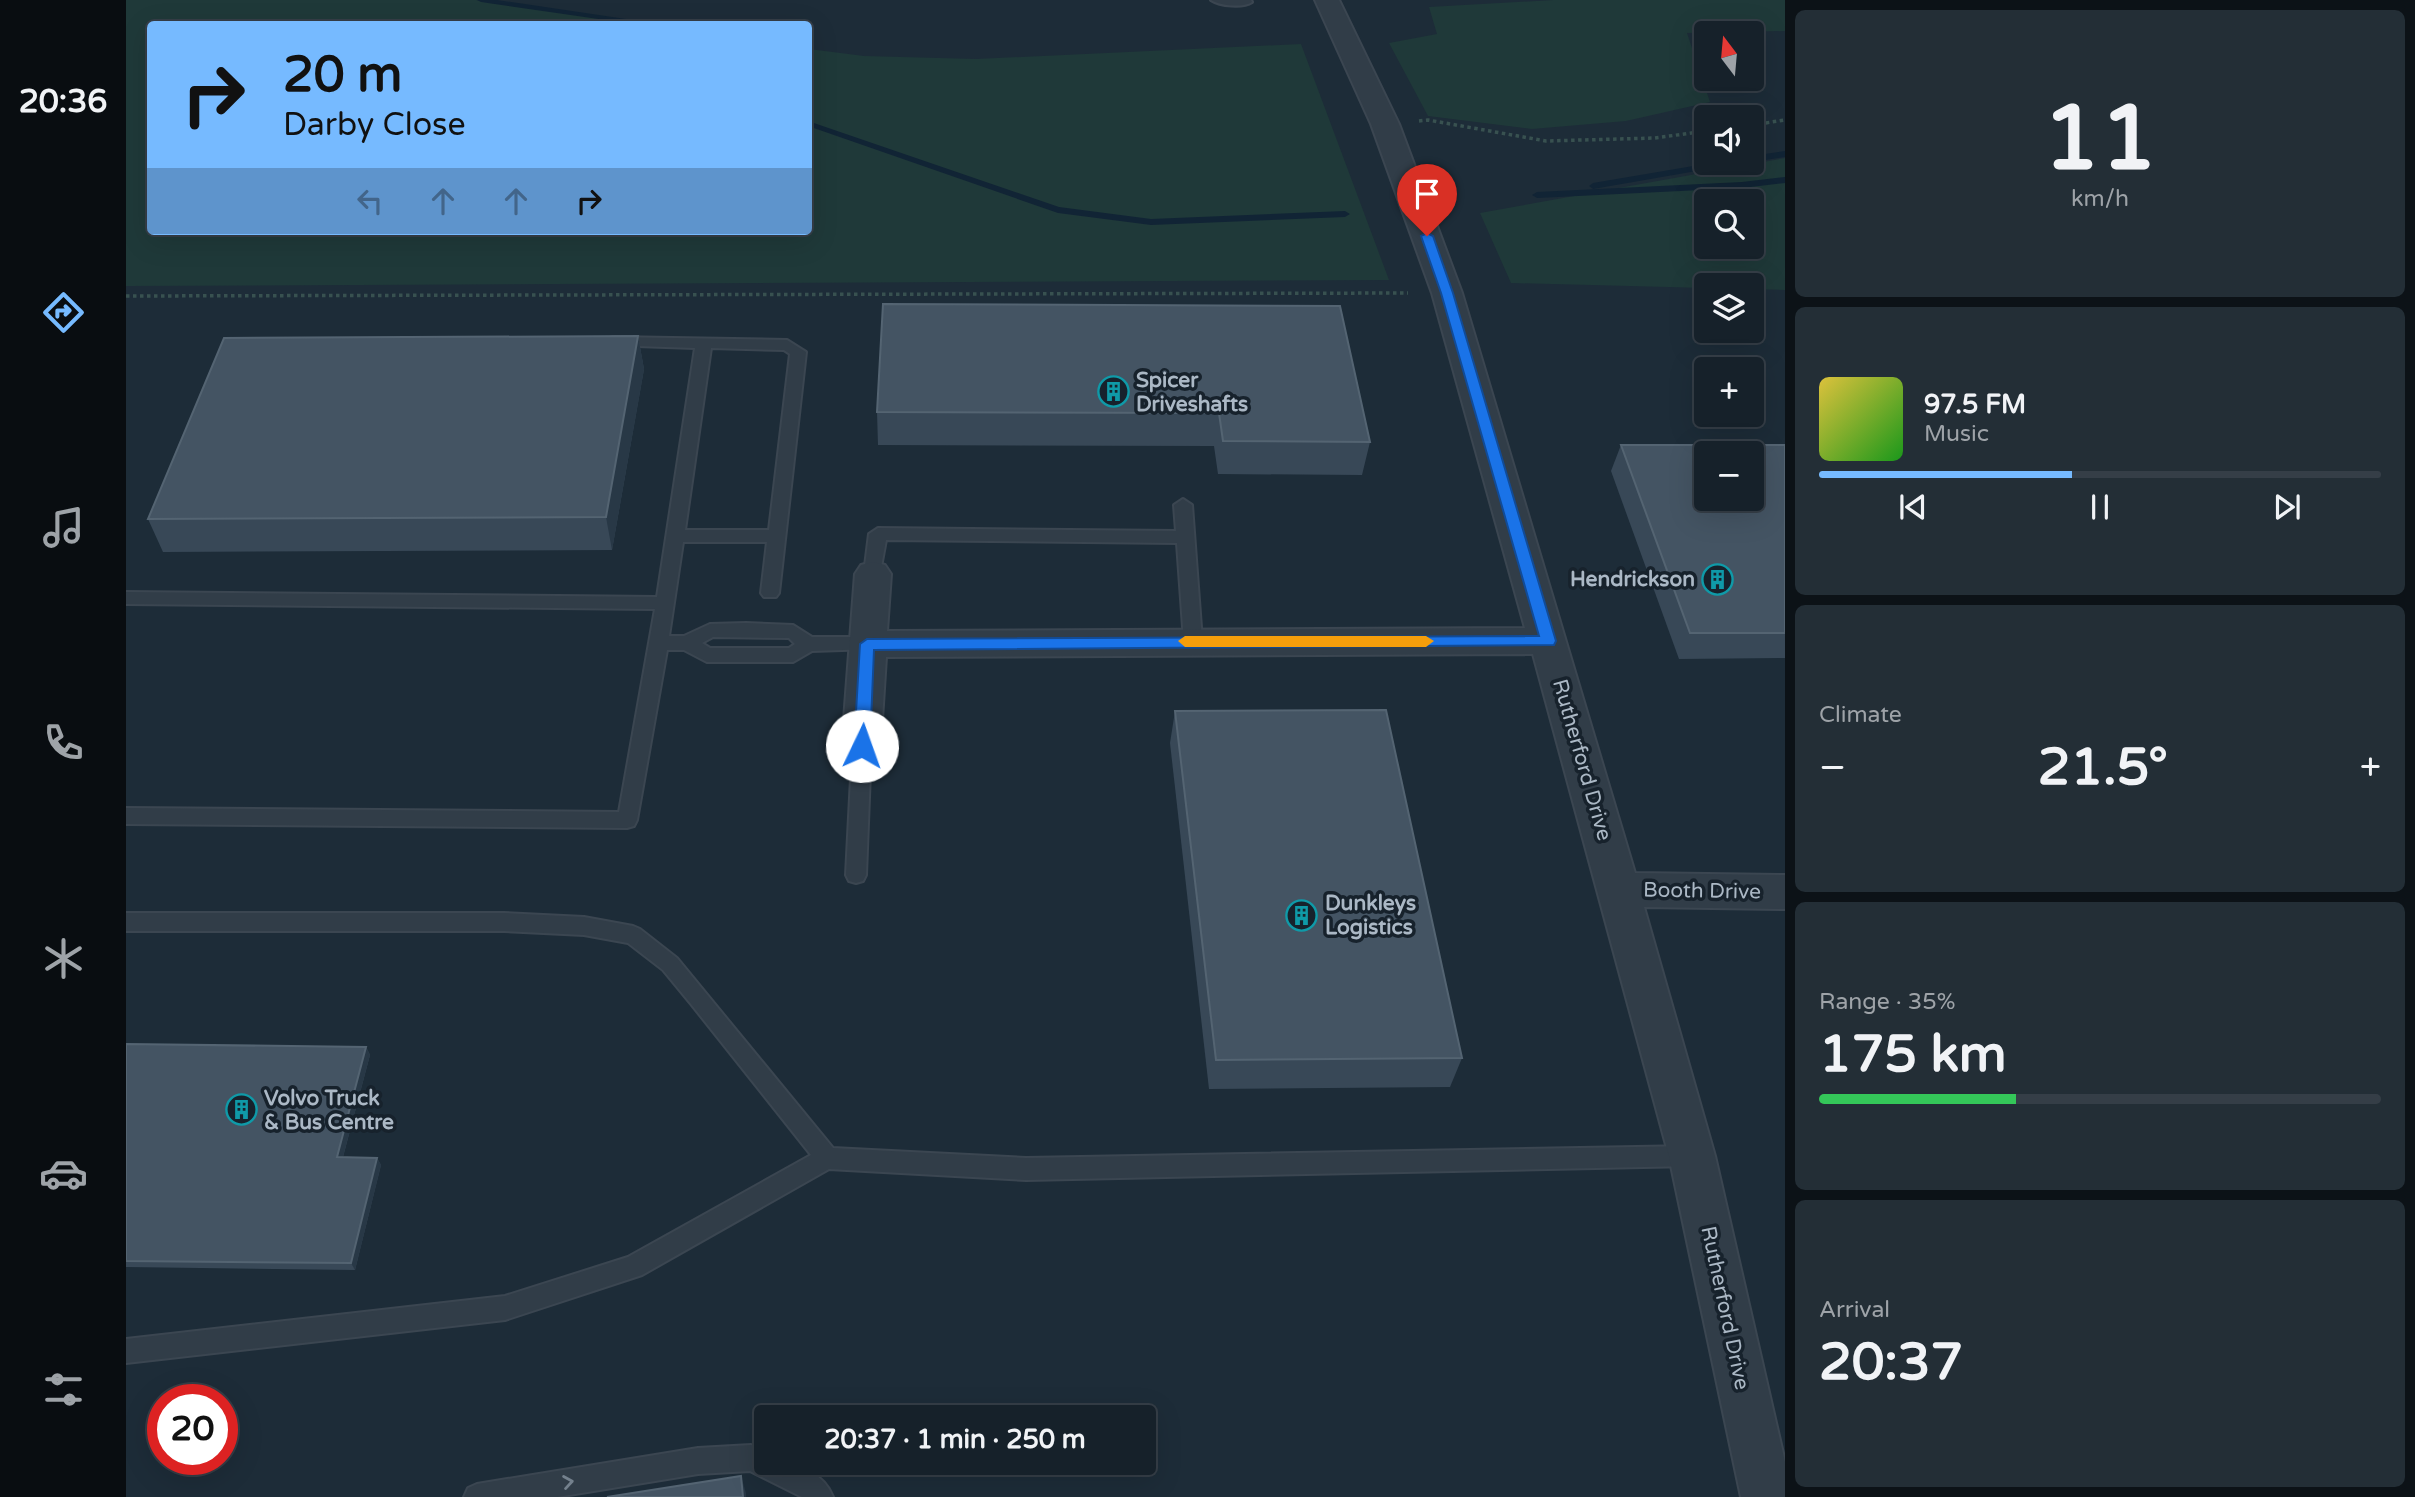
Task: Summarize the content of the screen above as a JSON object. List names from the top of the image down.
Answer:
{
  "streets": {
    "street": ["Rutherford Drive", "Booth Drive"]
  },
  "crossings": [
    ["Rutherford Drive", "Booth Drive"]
  ],
  "places": {
    "building": [
      "Spicer Driveshafts",
      "Hendrickson",
      "Dunkleys Logistics",
      "Volvo Truck & Bus Centre"
    ]
  },
  "north": "top",
  "page": {
    "tabs": "20:36",
    "tile": [
      ["11", "km/h"],
      "Climate",
      ["Range · 35%", "175 km"],
      ["Arrival", "20:37"]
    ],
    "map_buttons": ["+", "−"],
    "turn": ["20 m", "Darby Close"],
    "song": ["97.5 FM", "Music"],
    "heat": ["−", "21.5°", "+"],
    "limit": "20",
    "trip": "20:37 · 1 min · 250 m"
  }
}
